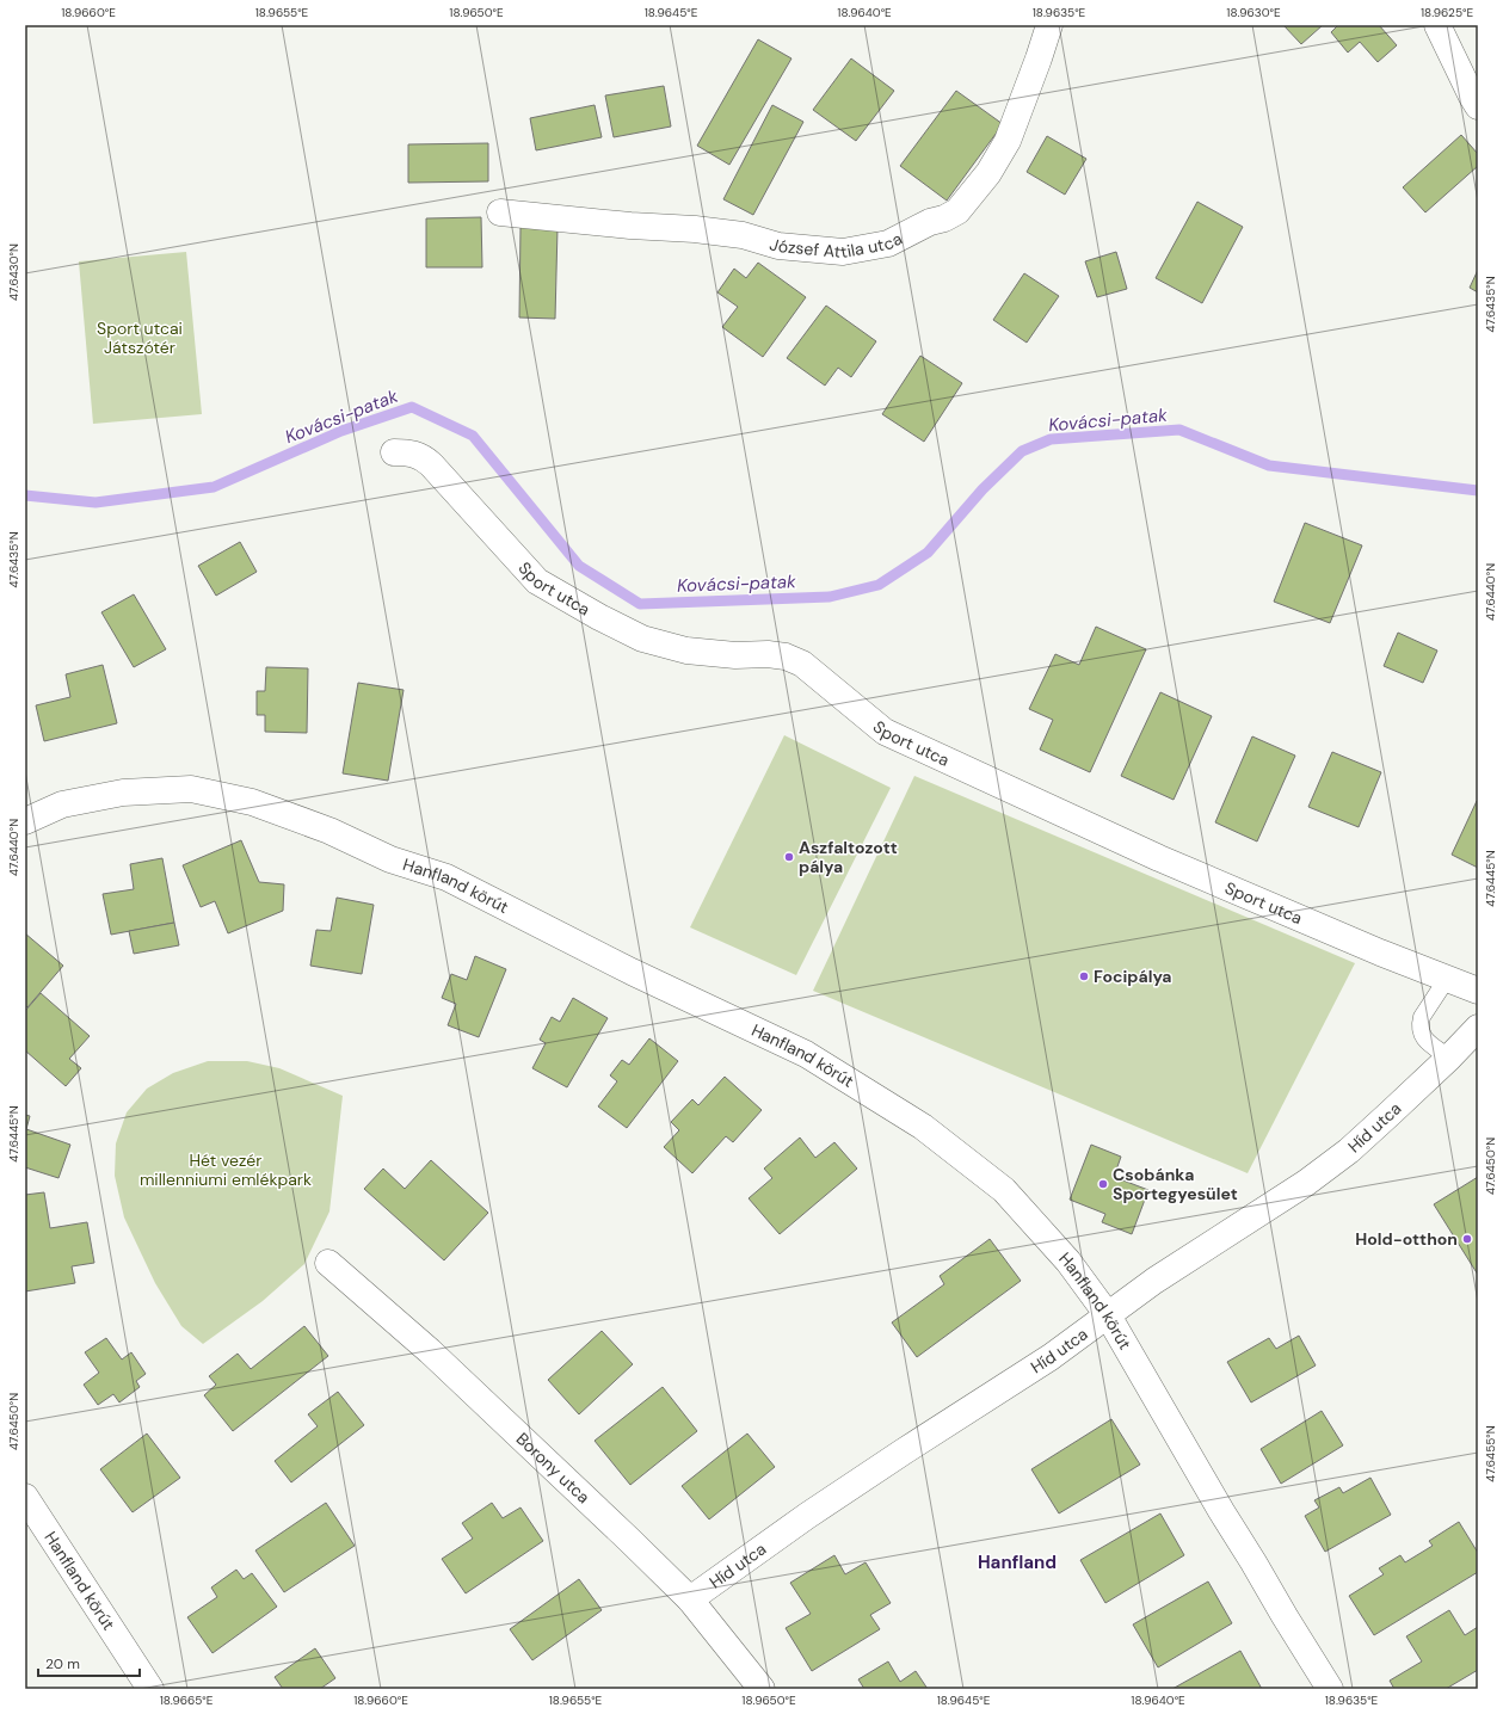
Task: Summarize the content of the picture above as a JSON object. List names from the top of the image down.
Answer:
{
  "streets": {
    "street": [
      "József Attila utca",
      "Sport utca",
      "Hanfland körút",
      "Híd utca",
      "Borony utca"
    ]
  },
  "crossings": [
    ["Hanfland körút", "Híd utca"],
    ["Híd utca", "Borony utca"]
  ],
  "districts": ["Hanfland"],
  "water": ["Kovácsi-patak"],
  "parks": ["Sport utcai Játszótér", "Hét vezér millenniumi emlékpark"],
  "places": [
    "Aszfaltozott pálya",
    "Focipálya",
    "Csobánka Sportegyesület",
    "Hold-otthon"
  ],
  "scale_bar": "20 m",
  "coordinates": [
    "18.9660°E",
    "18.9655°E",
    "18.9650°E",
    "18.9645°E",
    "18.9640°E",
    "18.9635°E",
    "18.9630°E",
    "18.9625°E",
    "47.6430°N",
    "47.6435°N",
    "47.6440°N",
    "47.6445°N",
    "47.6450°N",
    "47.6455°N",
    "18.9665°E"
  ]
}
